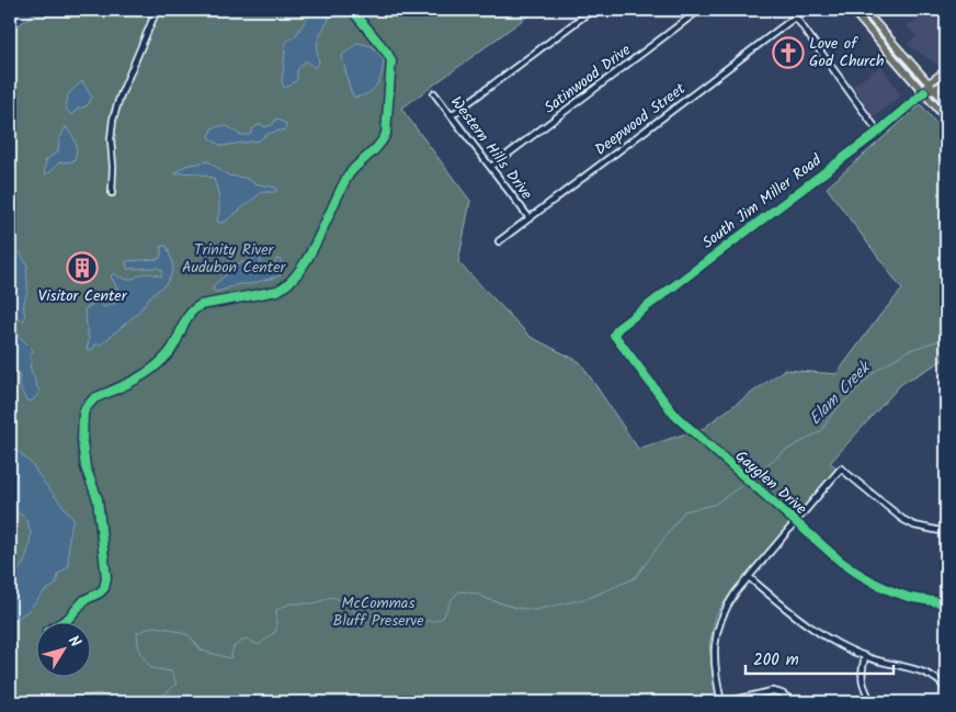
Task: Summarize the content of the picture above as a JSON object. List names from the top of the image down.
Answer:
{
  "streets": {
    "street": [
      "Satinwood Drive",
      "Deepwood Street",
      "Western Hills Drive",
      "South Jim Miller Road",
      "Gayglen Drive"
    ]
  },
  "crossings": [
    ["Satinwood Drive", "Western Hills Drive"],
    ["Deepwood Street", "Western Hills Drive"],
    ["South Jim Miller Road", "Gayglen Drive"]
  ],
  "water": ["Elam Creek"],
  "parks": ["Trinity River Audubon Center", "McCommas Bluff Preserve"],
  "places": {
    "church": ["Love of God Church"],
    "building": ["Visitor Center"]
  },
  "scale_bar": "200 m",
  "north": "top right"
}
